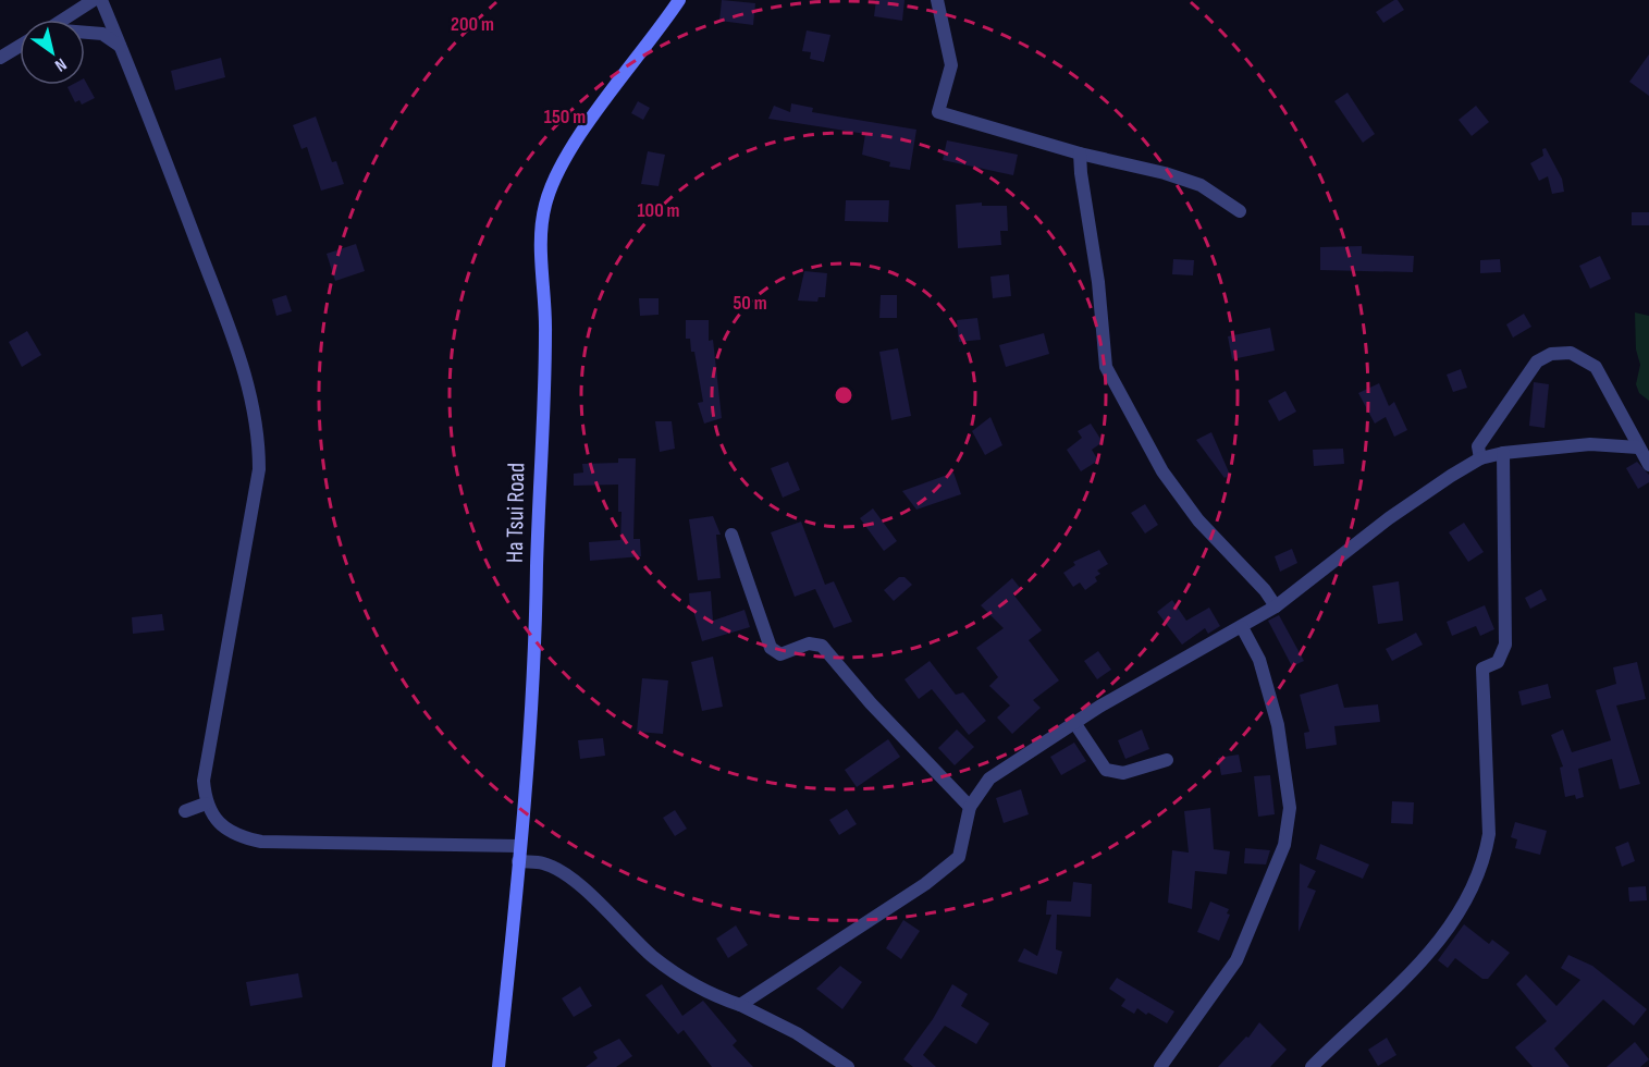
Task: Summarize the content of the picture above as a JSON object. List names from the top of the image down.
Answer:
{
  "streets": {
    "street": ["Ha Tsui Road"]
  },
  "north": "bottom right",
  "rings": [
    "200 m",
    "150 m",
    "100 m",
    "50 m"
  ]
}
